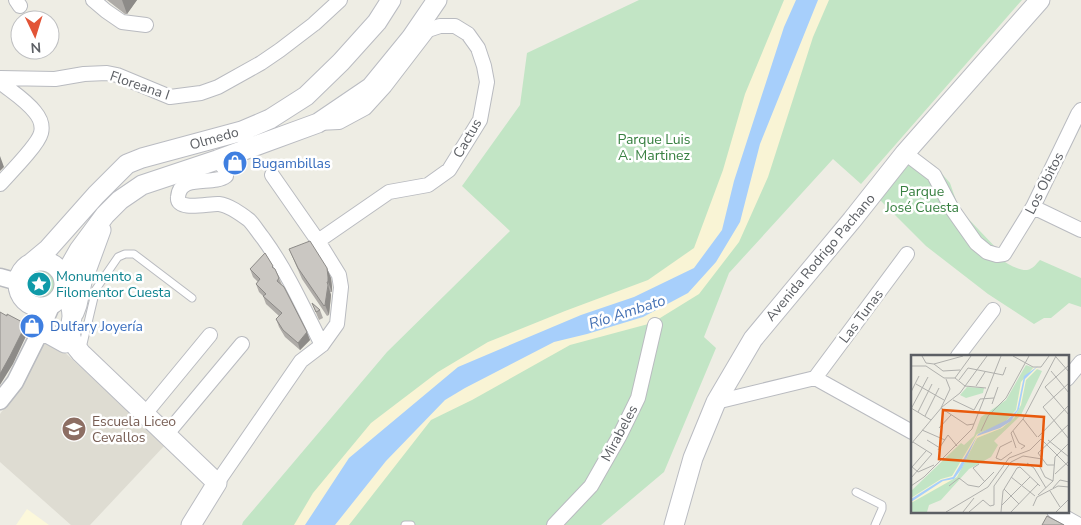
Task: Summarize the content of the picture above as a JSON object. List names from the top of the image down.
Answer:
{
  "streets": {
    "main road": ["Olmedo", "Avenida Rodrigo Pachano"],
    "street": [
      "Floreana I",
      "Cactus",
      "Los Obitos",
      "Las Tunas",
      "Mirabeles"
    ]
  },
  "crossings": [
    ["Los Obitos", "Avenida Rodrigo Pachano"]
  ],
  "water": ["Río Ambato"],
  "parks": ["Parque Luis A. Martinez", "Parque José Cuesta"],
  "places": {
    "shop": ["Bugambillas", "Dulfary Joyería"],
    "place": ["Monumento a Filomentor Cuesta"],
    "school or university": ["Escuela Liceo Cevallos"]
  },
  "north": "bottom"
}
